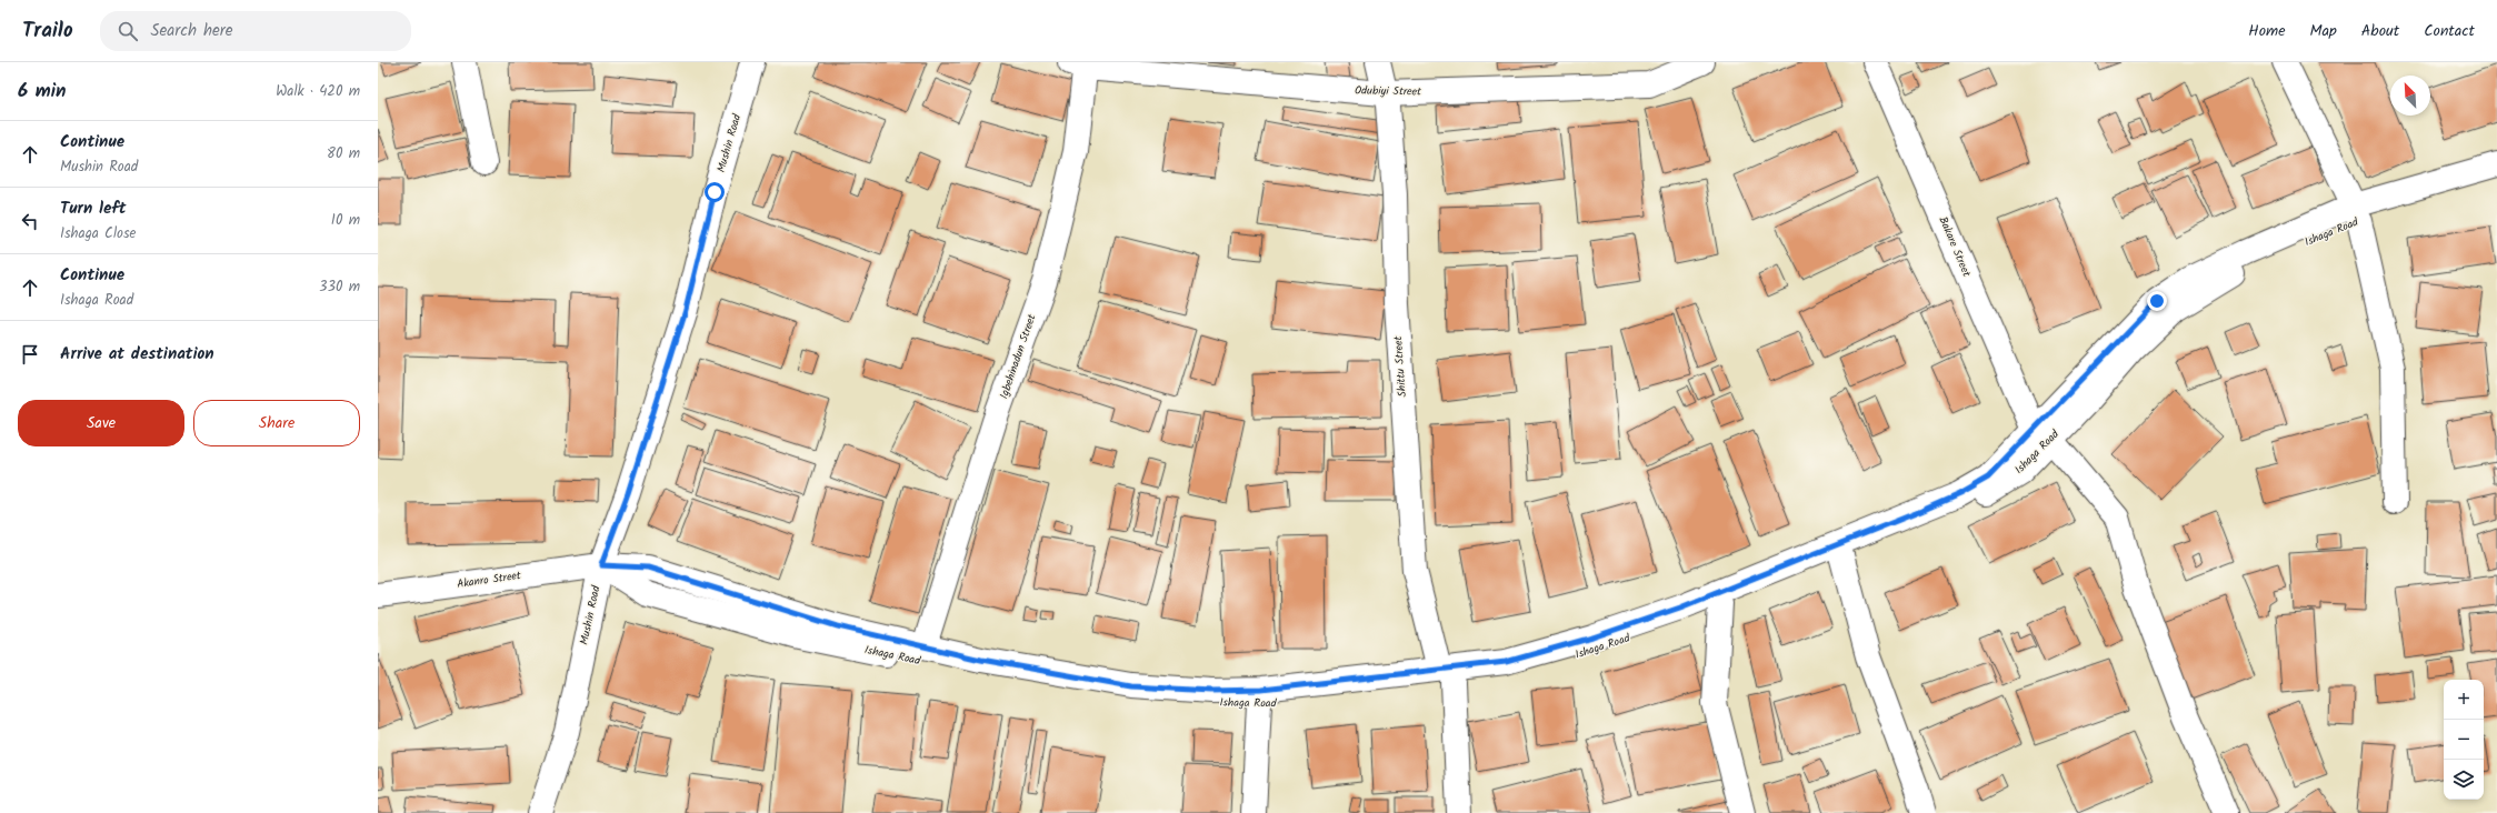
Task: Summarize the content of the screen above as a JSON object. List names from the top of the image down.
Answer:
{
  "streets": {
    "main road": [
      "Odubiyi Street",
      "Mushin Road",
      "Ishaga Road",
      "Bakare Street",
      "Igbehinadun Street",
      "Shittu Street",
      "Akanro Street"
    ]
  },
  "crossings": [
    ["Odubiyi Street", "Igbehinadun Street"],
    ["Odubiyi Street", "Shittu Street"],
    ["Mushin Road", "Ishaga Road"],
    ["Mushin Road", "Akanro Street"],
    ["Ishaga Road", "Bakare Street"],
    ["Ishaga Road", "Igbehinadun Street"],
    ["Ishaga Road", "Shittu Street"],
    ["Ishaga Road", "Akanro Street"]
  ],
  "north": "top left",
  "page": {
    "header": "Trailo",
    "search": "Search here",
    "nav": [
      "Home",
      "Map",
      "About",
      "Contact"
    ],
    "heading": ["6 min", "Walk · 420 m"],
    "list": [
      ["Continue", "Mushin Road", "80 m"],
      ["Turn left", "Ishaga Close", "10 m"],
      ["Continue", "Ishaga Road", "330 m"],
      "Arrive at destination"
    ],
    "buttons": ["Save", "Share"],
    "map_buttons": ["+", "−"]
  }
}
